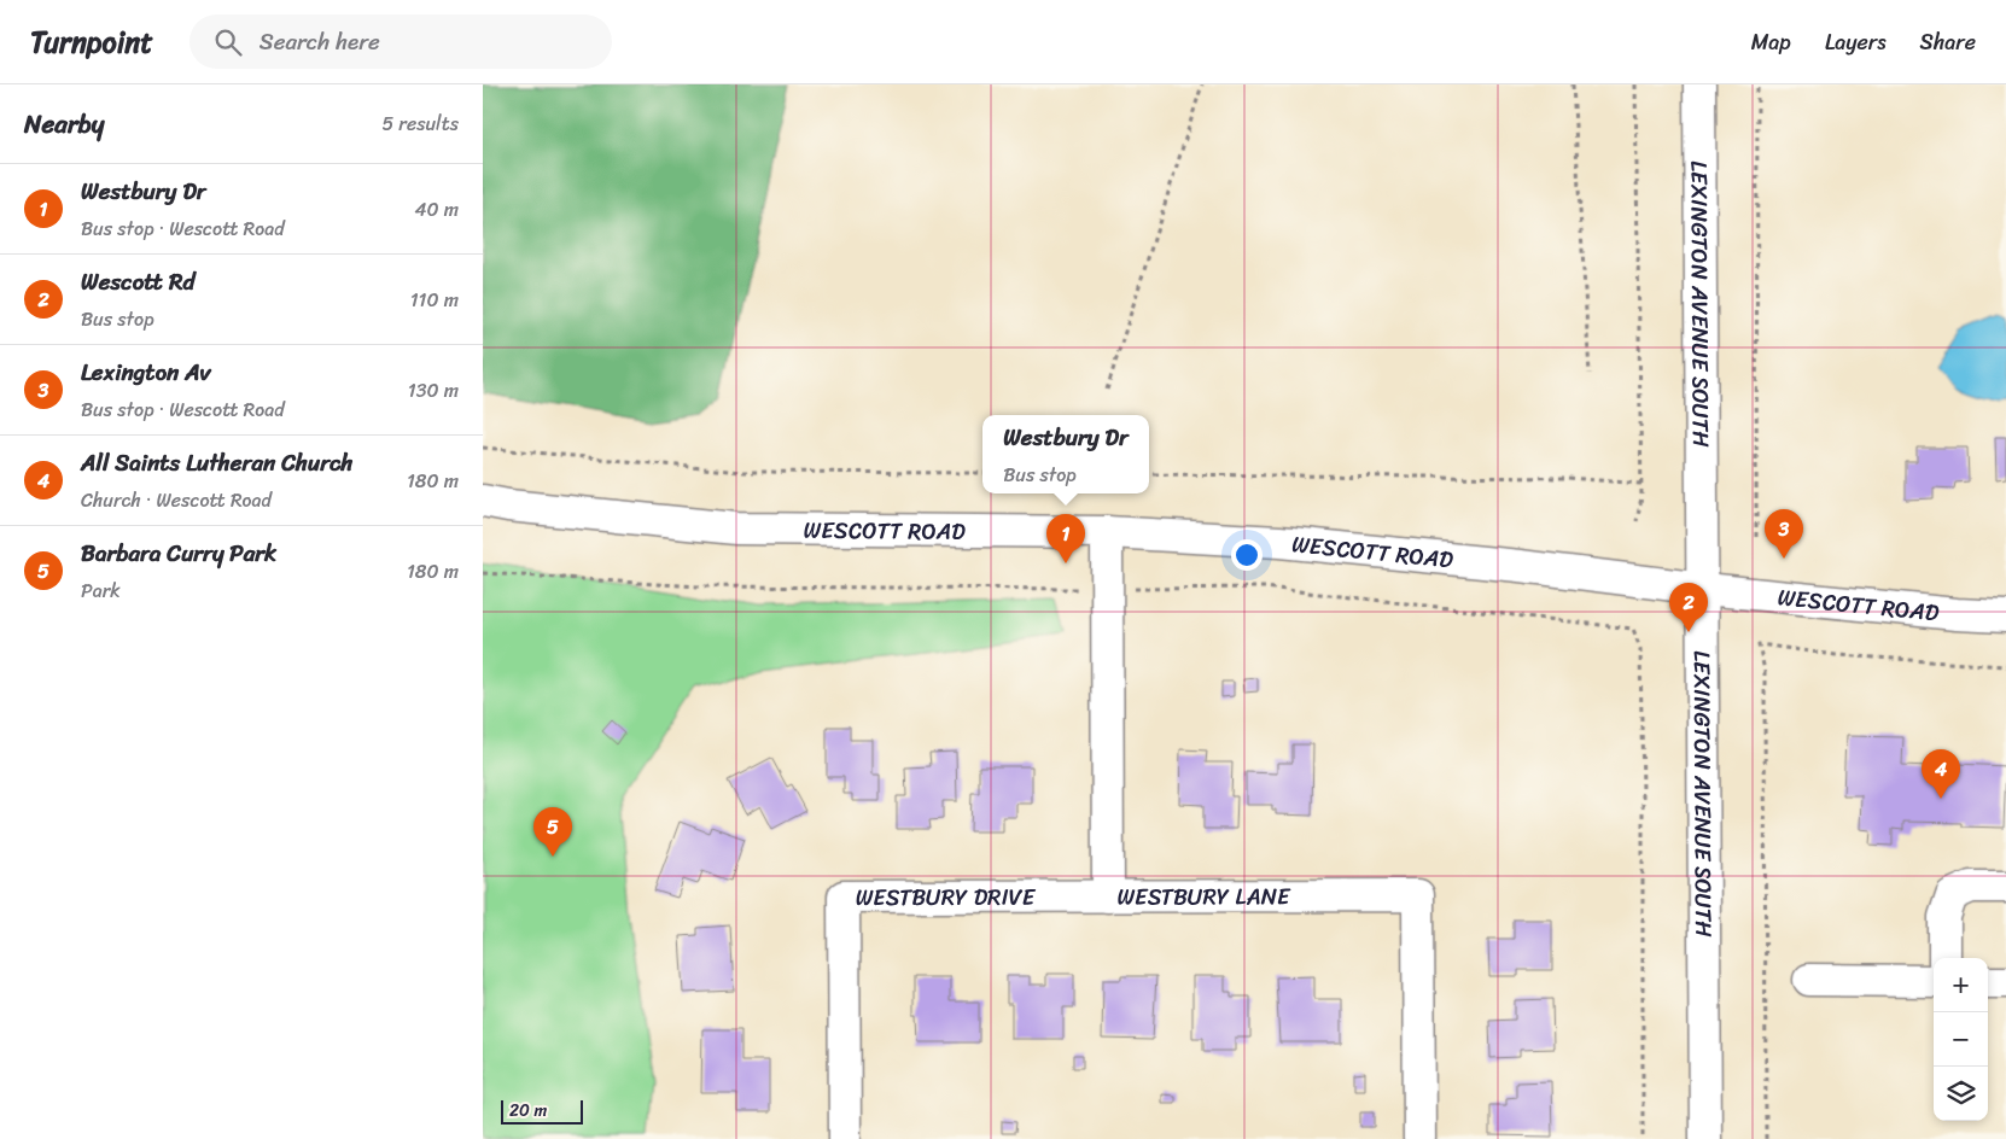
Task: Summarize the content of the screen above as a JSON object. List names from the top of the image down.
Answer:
{
  "streets": {
    "street": [
      "LEXINGTON AVENUE SOUTH",
      "WESCOTT ROAD",
      "WESTBURY LANE",
      "WESTBURY DRIVE"
    ]
  },
  "crossings": [
    ["LEXINGTON AVENUE SOUTH", "WESCOTT ROAD"],
    ["WESCOTT ROAD", "WESTBURY LANE"],
    ["WESTBURY LANE", "WESTBURY DRIVE"]
  ],
  "scale_bar": "20 m",
  "page": {
    "header": "Turnpoint",
    "search": "Search here",
    "nav": ["Map", "Layers", "Share"],
    "heading": ["Nearby", "5 results"],
    "list": [
      {
        "mark": "1",
        "name": "Westbury Dr",
        "note": "Bus stop · Wescott Road",
        "value": "40 m"
      },
      {
        "mark": "2",
        "name": "Wescott Rd",
        "note": "Bus stop",
        "value": "110 m"
      },
      {
        "mark": "3",
        "name": "Lexington Av",
        "note": "Bus stop · Wescott Road",
        "value": "130 m"
      },
      {
        "mark": "4",
        "name": "All Saints Lutheran Church",
        "note": "Church · Wescott Road",
        "value": "180 m"
      },
      {
        "mark": "5",
        "name": "Barbara Curry Park",
        "note": "Park",
        "value": "180 m"
      }
    ],
    "popup": ["Westbury Dr", "Bus stop"],
    "pins": [
      "3",
      "1",
      "2",
      "4",
      "5"
    ],
    "map_buttons": ["+", "−"],
    "scale": "20 m"
  }
}
